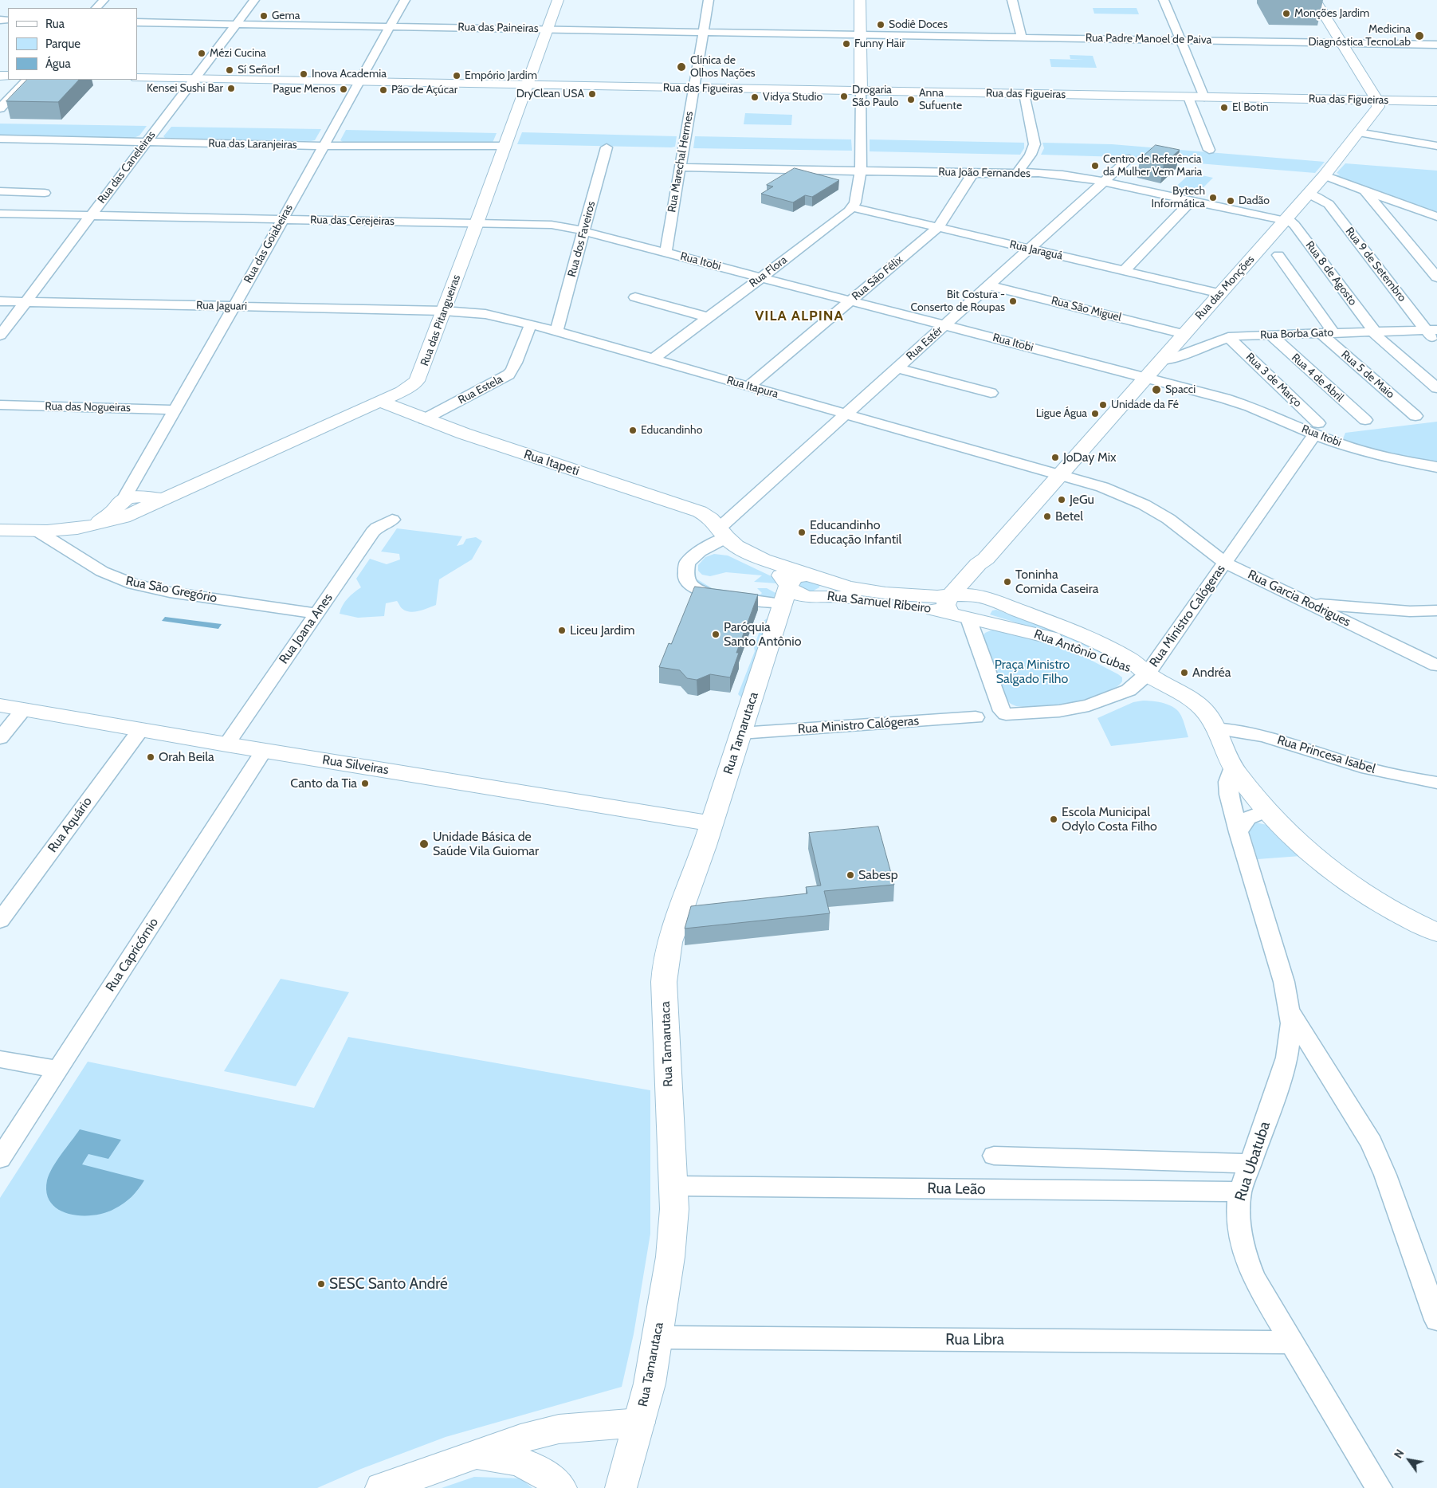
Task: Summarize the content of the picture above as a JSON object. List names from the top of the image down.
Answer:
{
  "streets": {
    "main road": [
      "Rua das Figueiras",
      "Rua das Monções",
      "Rua das Pitangueiras",
      "Rua Itapeti",
      "Rua Samuel Ribeiro",
      "Rua Antônio Cubas",
      "Rua Tamarutaca",
      "Rua Silveiras"
    ],
    "street": [
      "Rua das Paineiras",
      "Rua Padre Manoel de Paiva",
      "Rua das Laranjeiras",
      "Rua Marechal Hermes",
      "Rua das Caneleiras",
      "Rua João Fernandes",
      "Rua das Cerejeiras",
      "Rua dos Faveiros",
      "Rua das Goiabeiras",
      "Rua Jaraguá",
      "Rua Itobi",
      "Rua 9 de Setembro",
      "Rua Flora",
      "Rua 8 de Agosto",
      "Rua São Félix",
      "Rua Jaguari",
      "Rua São Miguel",
      "Rua Borba Gato",
      "Rua Estér",
      "Rua 5 de Maio",
      "Rua 4 de Abril",
      "Rua 3 de Março",
      "Rua Itapura",
      "Rua Estela",
      "Rua das Nogueiras",
      "Rua São Gregório",
      "Rua Garcia Rodrigues",
      "Rua Ministro Calógeras",
      "Rua Joana Anes",
      "Rua Princesa Isabel",
      "Rua Aquário",
      "Rua Capricórnio",
      "Rua Ubatuba",
      "Rua Leão",
      "Rua Libra"
    ]
  },
  "crossings": [
    ["Rua das Paineiras", "Rua Padre Manoel de Paiva"],
    ["Rua das Paineiras", "Rua Marechal Hermes"],
    ["Rua das Paineiras", "Rua das Caneleiras"],
    ["Rua das Paineiras", "Rua das Goiabeiras"],
    ["Rua das Paineiras", "Rua das Pitangueiras"],
    ["Rua das Figueiras", "Rua Marechal Hermes"],
    ["Rua das Figueiras", "Rua das Caneleiras"],
    ["Rua das Figueiras", "Rua das Goiabeiras"],
    ["Rua das Figueiras", "Rua das Monções"],
    ["Rua das Figueiras", "Rua das Pitangueiras"],
    ["Rua das Laranjeiras", "Rua das Caneleiras"],
    ["Rua das Laranjeiras", "Rua das Goiabeiras"],
    ["Rua das Laranjeiras", "Rua das Pitangueiras"],
    ["Rua Marechal Hermes", "Rua João Fernandes"],
    ["Rua Marechal Hermes", "Rua Itobi"],
    ["Rua das Caneleiras", "Rua das Cerejeiras"],
    ["Rua das Caneleiras", "Rua Jaguari"],
    ["Rua João Fernandes", "Rua 8 de Agosto"],
    ["Rua João Fernandes", "Rua São Félix"],
    ["Rua João Fernandes", "Rua das Monções"],
    ["Rua João Fernandes", "Rua Estér"],
    ["Rua das Cerejeiras", "Rua dos Faveiros"],
    ["Rua das Cerejeiras", "Rua das Goiabeiras"],
    ["Rua das Cerejeiras", "Rua Itobi"],
    ["Rua das Cerejeiras", "Rua das Pitangueiras"],
    ["Rua dos Faveiros", "Rua Itobi"],
    ["Rua dos Faveiros", "Rua Itapura"],
    ["Rua das Goiabeiras", "Rua Jaguari"],
    ["Rua das Goiabeiras", "Rua das Pitangueiras"],
    ["Rua das Goiabeiras", "Rua das Nogueiras"],
    ["Rua Jaraguá", "Rua Flora"],
    ["Rua Jaraguá", "Rua São Félix"],
    ["Rua Jaraguá", "Rua das Monções"],
    ["Rua Jaraguá", "Rua Estér"],
    ["Rua Itobi", "Rua Flora"],
    ["Rua Itobi", "Rua São Félix"],
    ["Rua Itobi", "Rua das Monções"],
    ["Rua Itobi", "Rua Estér"],
    ["Rua Itobi", "Rua 3 de Março"],
    ["Rua Itobi", "Rua Ministro Calógeras"],
    ["Rua 9 de Setembro", "Rua das Monções"],
    ["Rua 9 de Setembro", "Rua Borba Gato"],
    ["Rua Flora", "Rua Itapura"],
    ["Rua 8 de Agosto", "Rua das Monções"],
    ["Rua 8 de Agosto", "Rua Borba Gato"],
    ["Rua São Félix", "Rua Itapura"],
    ["Rua das Monções", "Rua São Miguel"],
    ["Rua das Monções", "Rua Borba Gato"],
    ["Rua das Monções", "Rua Itapura"],
    ["Rua das Monções", "Rua Garcia Rodrigues"],
    ["Rua das Monções", "Rua Samuel Ribeiro"],
    ["Rua das Monções", "Rua Antônio Cubas"],
    ["Rua Jaguari", "Rua das Pitangueiras"],
    ["Rua Jaguari", "Rua Itapura"],
    ["Rua São Miguel", "Rua Estér"],
    ["Rua das Pitangueiras", "Rua Itapura"],
    ["Rua das Pitangueiras", "Rua Itapeti"],
    ["Rua das Pitangueiras", "Rua São Gregório"],
    ["Rua Borba Gato", "Rua 5 de Maio"],
    ["Rua Borba Gato", "Rua 4 de Abril"],
    ["Rua Borba Gato", "Rua 3 de Março"],
    ["Rua Estér", "Rua Itapura"],
    ["Rua Estér", "Rua Itapeti"],
    ["Rua Estér", "Rua Tamarutaca"],
    ["Rua 3 de Março", "Rua Ministro Calógeras"],
    ["Rua Itapura", "Rua Estela"],
    ["Rua Itapura", "Rua Garcia Rodrigues"],
    ["Rua Estela", "Rua Itapeti"],
    ["Rua São Gregório", "Rua Joana Anes"],
    ["Rua Garcia Rodrigues", "Rua Ministro Calógeras"],
    ["Rua Samuel Ribeiro", "Rua Antônio Cubas"],
    ["Rua Ministro Calógeras", "Rua Antônio Cubas"],
    ["Rua Ministro Calógeras", "Rua Tamarutaca"],
    ["Rua Joana Anes", "Rua Silveiras"],
    ["Rua Antônio Cubas", "Rua Princesa Isabel"],
    ["Rua Antônio Cubas", "Rua Ubatuba"],
    ["Rua Tamarutaca", "Rua Silveiras"],
    ["Rua Tamarutaca", "Rua Leão"],
    ["Rua Tamarutaca", "Rua Libra"],
    ["Rua Silveiras", "Rua Aquário"],
    ["Rua Silveiras", "Rua Capricórnio"],
    ["Rua Ubatuba", "Rua Leão"],
    ["Rua Ubatuba", "Rua Libra"]
  ],
  "districts": ["VILA ALPINA"],
  "parks": ["Praça Ministro Salgado Filho"],
  "places": [
    "Monções Jardim",
    "Gema",
    "Sodiê Doces",
    "Medicina Diagnóstica TecnoLab",
    "Funny Hair",
    "Mézi Cucina",
    "Clínica de Olhos Nações",
    "Sí Señor!",
    "Inova Academia",
    "Empório Jardim",
    "Kensei Sushi Bar",
    "Pague Menos",
    "Pão de Açúcar",
    "DryClean USA",
    "Drogaria São Paulo",
    "Vidya Studio",
    "Anna Sufuente",
    "El Botin",
    "Centro de Referência da Mulher Vem Maria",
    "Bytech Informática",
    "Dadão",
    "Bit Costura - Conserto de Roupas",
    "Spacci",
    "Unidade da Fé",
    "Ligue Água",
    "Educandinho",
    "JoDay Mix",
    "JeGu",
    "Betel",
    "Educandinho Educação Infantil",
    "Toninha Comida Caseira",
    "Liceu Jardim",
    "Paróquia Santo Antônio",
    "Andréa",
    "Orah Beila",
    "Canto da Tia",
    "Escola Municipal Odylo Costa Filho",
    "Unidade Básica de Saúde Vila Guiomar",
    "Sabesp",
    "SESC Santo André"
  ],
  "legend": ["Rua", "Parque", "Água"],
  "north": "top left"
}
